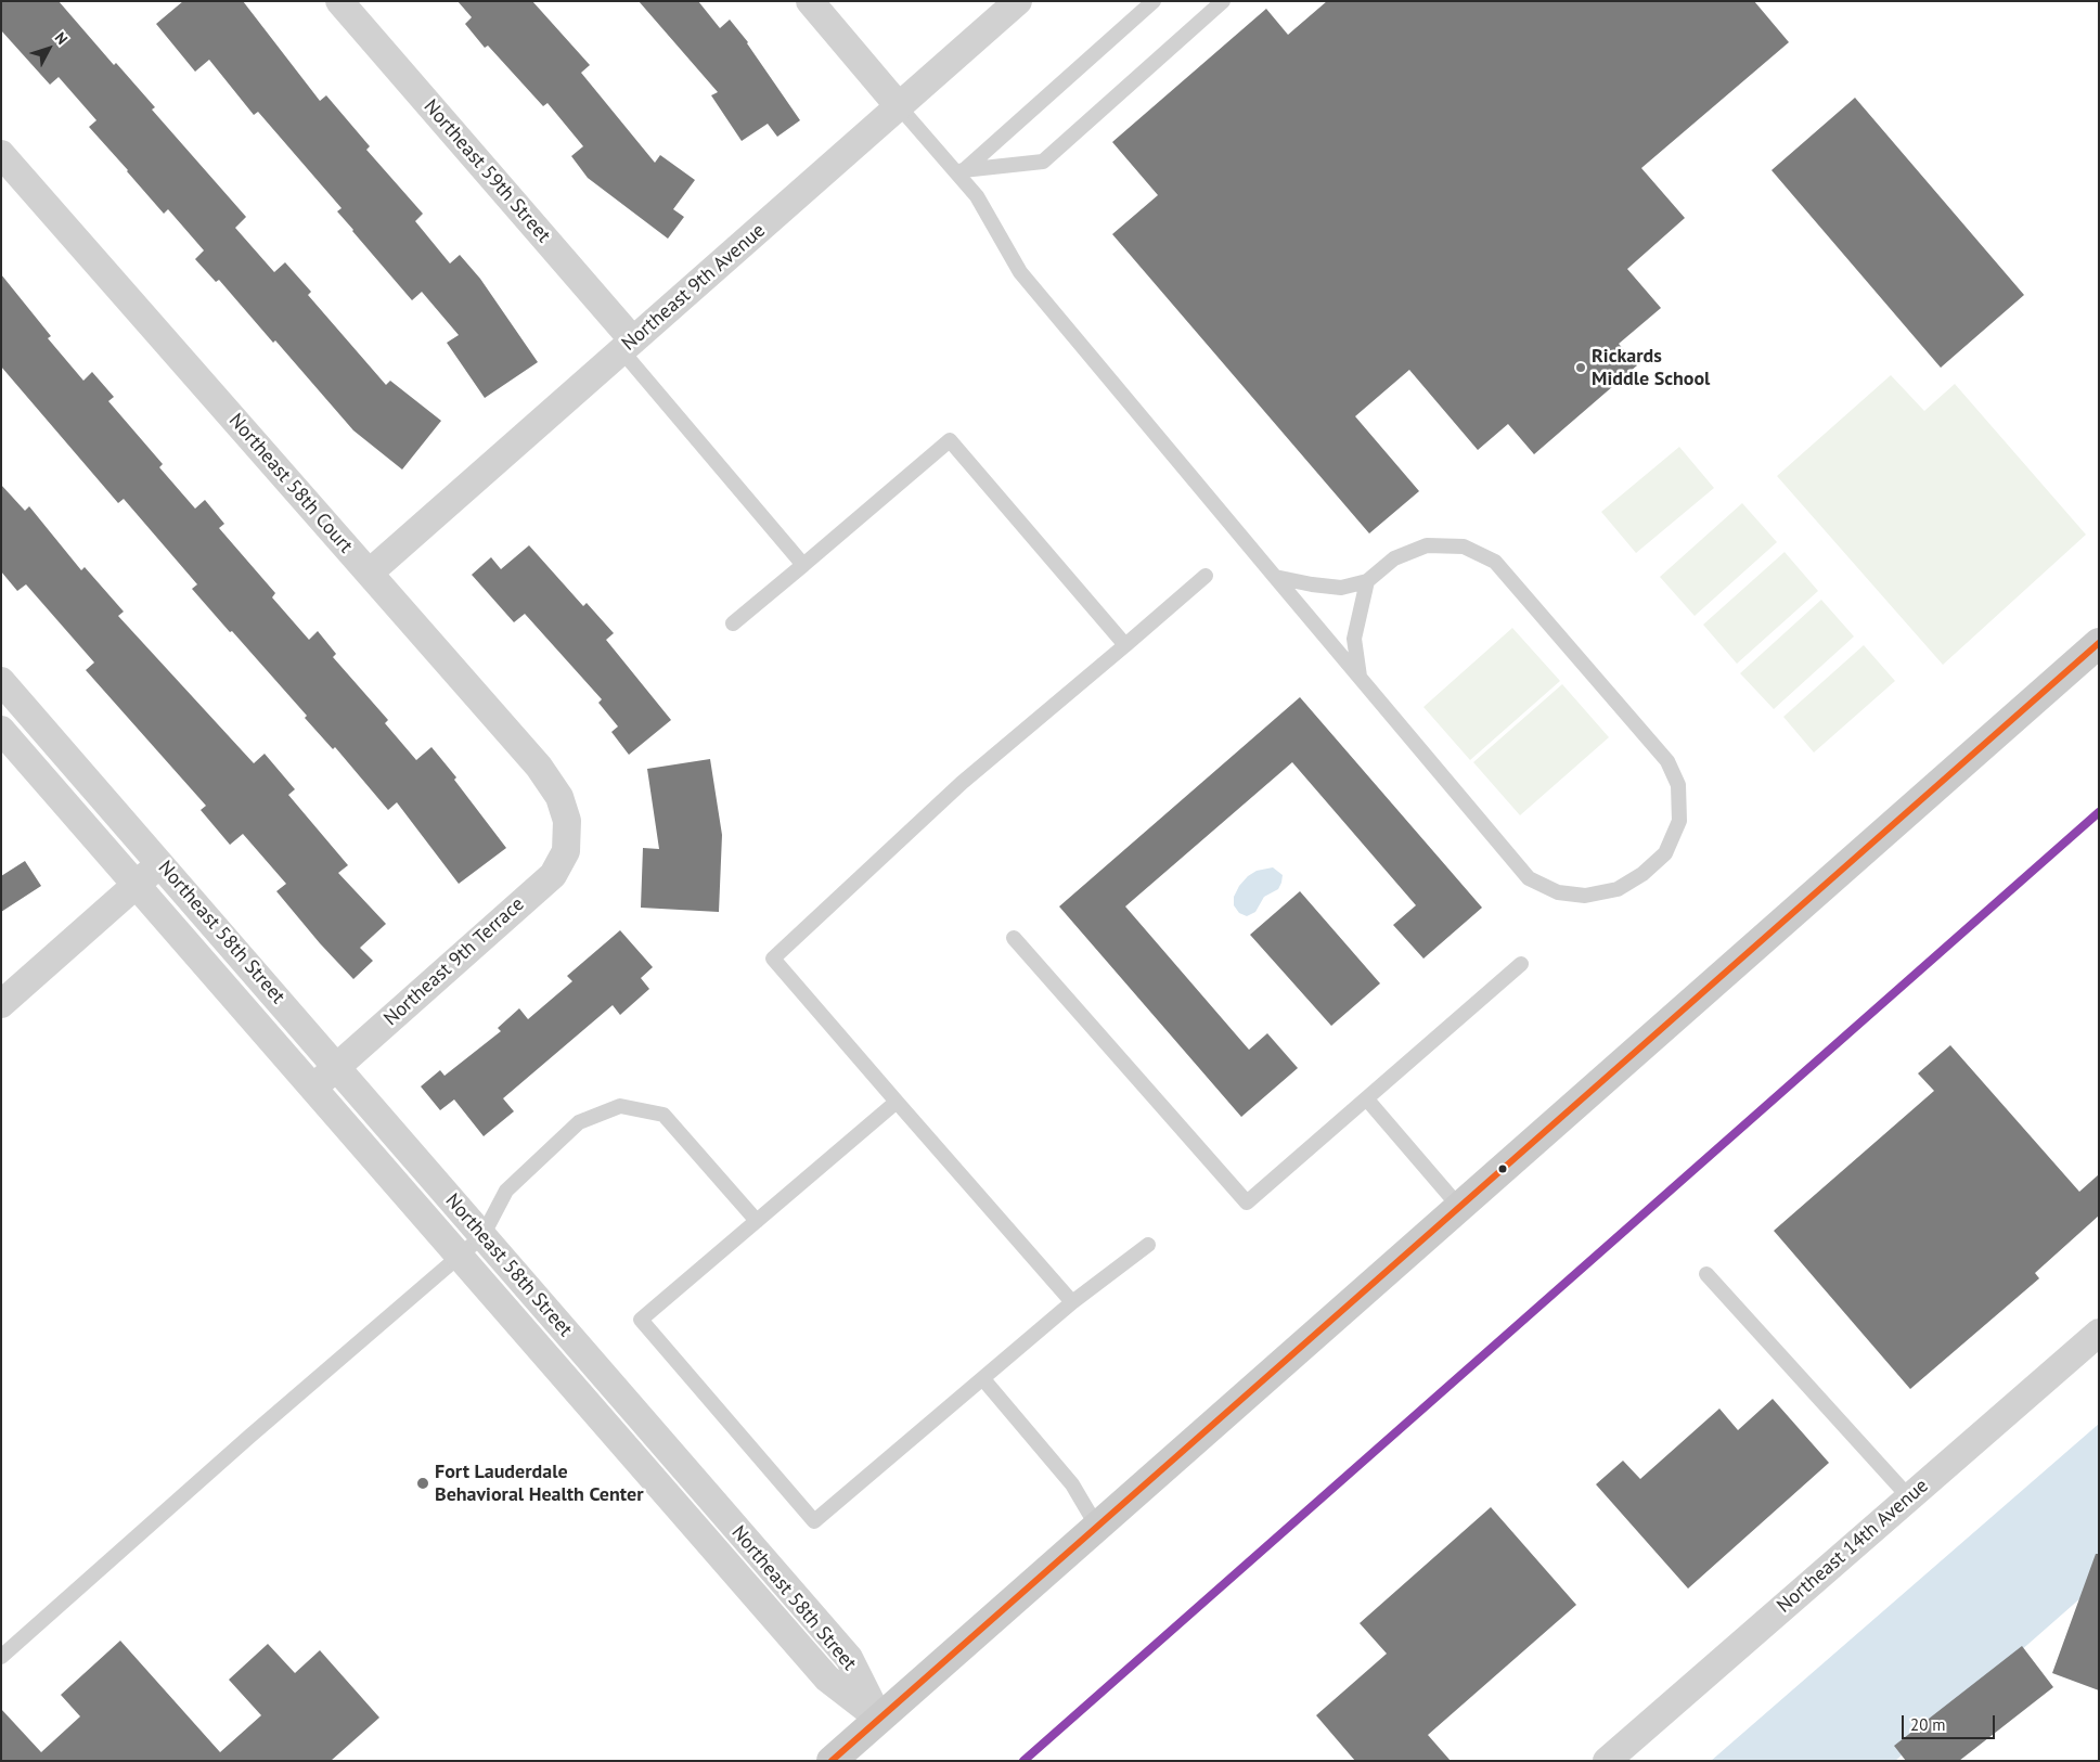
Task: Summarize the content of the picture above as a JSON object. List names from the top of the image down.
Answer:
{
  "streets": {
    "street": [
      "Northeast 59th Street",
      "Northeast 9th Avenue",
      "Northeast 58th Court",
      "Northeast 58th Street",
      "Northeast 9th Terrace",
      "Northeast 14th Avenue"
    ]
  },
  "crossings": [
    ["Northeast 59th Street", "Northeast 9th Avenue"],
    ["Northeast 9th Avenue", "Northeast 58th Court"],
    ["Northeast 58th Court", "Northeast 9th Terrace"],
    ["Northeast 58th Street", "Northeast 9th Terrace"]
  ],
  "places": ["Rickards Middle School", "Fort Lauderdale Behavioral Health Center"],
  "scale_bar": "20 m",
  "north": "top right"
}
